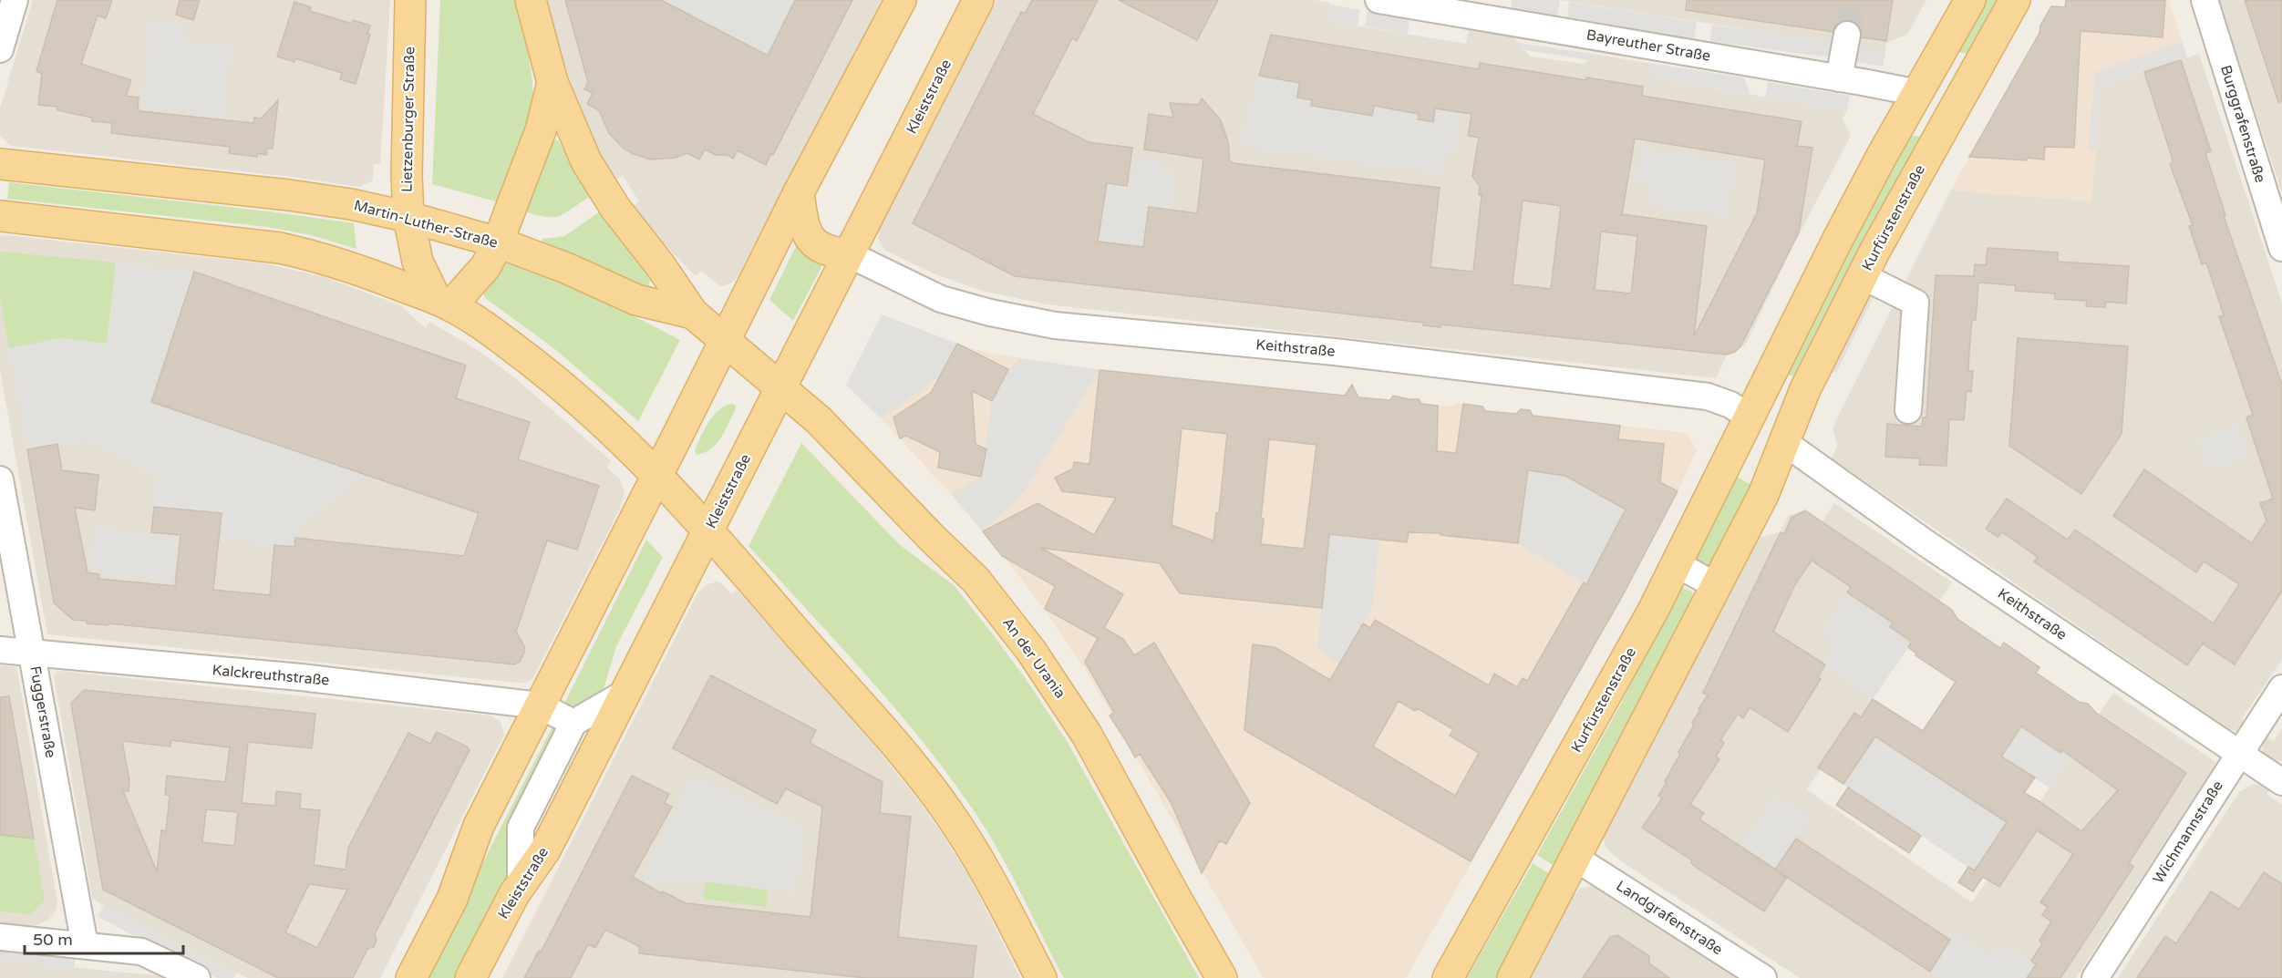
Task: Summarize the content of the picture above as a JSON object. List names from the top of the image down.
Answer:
{
  "streets": {
    "main road": [
      "Kleiststraße",
      "Lietzenburger Straße",
      "Kurfürstenstraße",
      "Martin-Luther-Straße",
      "An der Urania"
    ],
    "street": [
      "Bayreuther Straße",
      "Burggrafenstraße",
      "Keithstraße",
      "Kalckreuthstraße",
      "Fuggerstraße",
      "Wichmannstraße",
      "Landgrafenstraße"
    ]
  },
  "crossings": [
    ["Bayreuther Straße", "Kurfürstenstraße"],
    ["Kleiststraße", "Martin-Luther-Straße"],
    ["Kleiststraße", "Keithstraße"],
    ["Kleiststraße", "An der Urania"],
    ["Lietzenburger Straße", "Martin-Luther-Straße"],
    ["Kurfürstenstraße", "Keithstraße"],
    ["Kurfürstenstraße", "Landgrafenstraße"],
    ["Martin-Luther-Straße", "An der Urania"],
    ["Keithstraße", "Wichmannstraße"],
    ["Kalckreuthstraße", "Fuggerstraße"]
  ],
  "scale_bar": "50 m"
}
